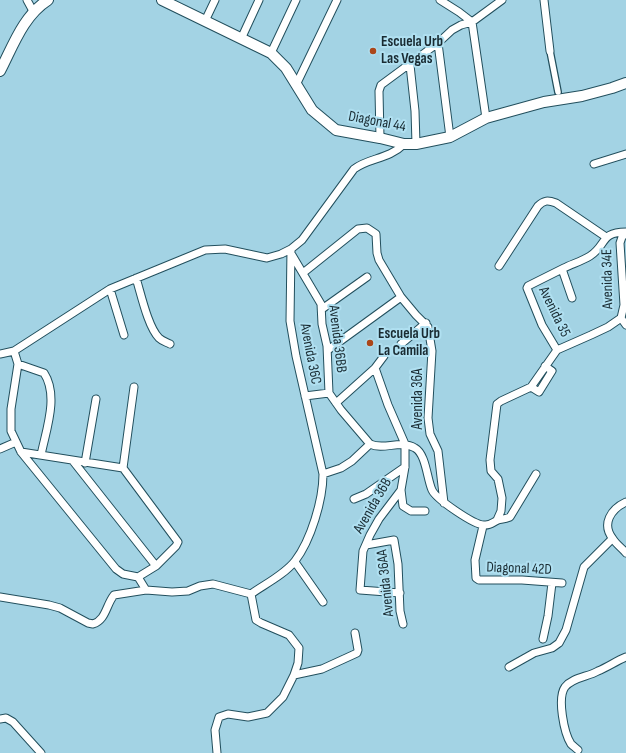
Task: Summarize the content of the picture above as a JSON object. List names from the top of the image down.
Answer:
{
  "streets": {
    "main road": ["Diagonal 44"],
    "street": [
      "Avenida 34E",
      "Avenida 35",
      "Avenida 36BB",
      "Avenida 36C",
      "Avenida 36A",
      "Avenida 36B",
      "Diagonal 42D",
      "Avenida 36AA"
    ]
  },
  "crossings": [
    ["Avenida 36BB", "Avenida 36C"],
    ["Avenida 36B", "Avenida 36AA"]
  ],
  "places": ["Escuela Urb Las Vegas", "Escuela Urb La Camila"]
}
